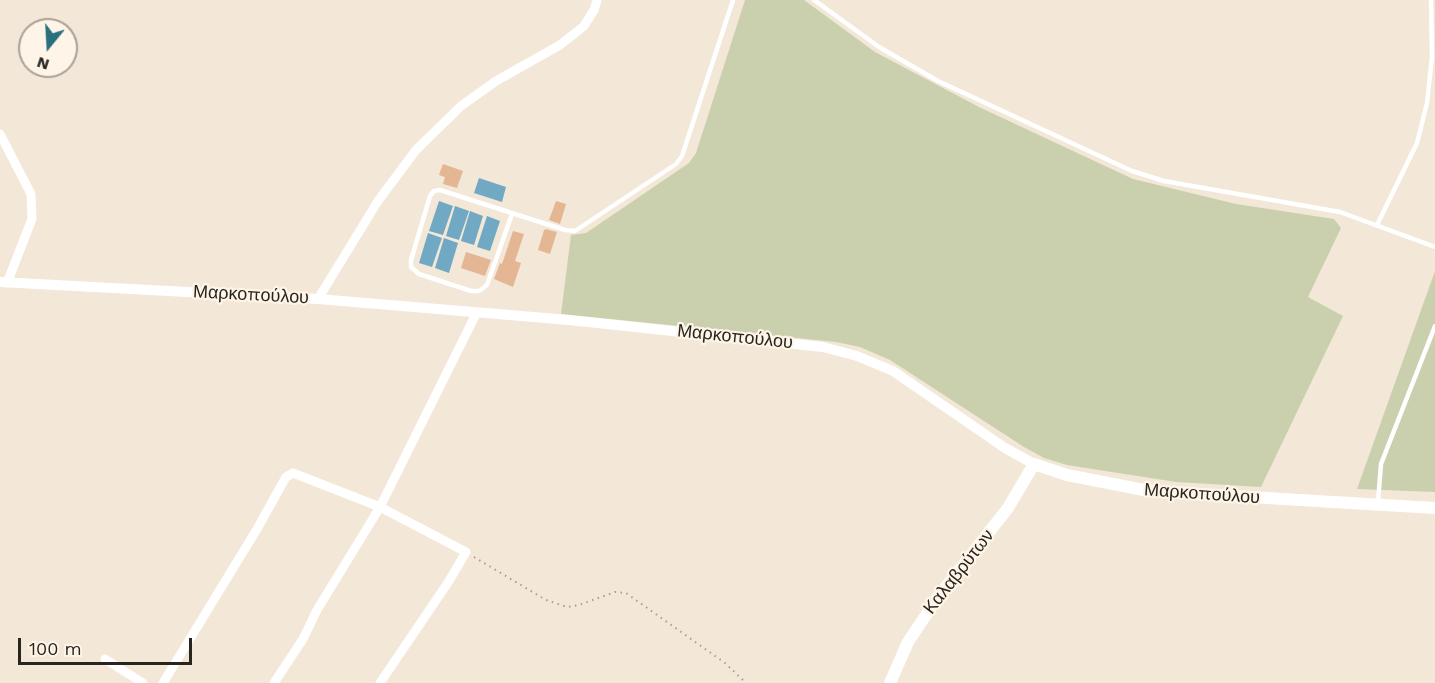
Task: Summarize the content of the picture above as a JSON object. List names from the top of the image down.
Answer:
{
  "streets": {
    "main road": ["Μαρκοπούλου", "Καλαβρύτων"]
  },
  "crossings": [
    ["Μαρκοπούλου", "Καλαβρύτων"]
  ],
  "scale_bar": "100 m",
  "north": "bottom"
}
